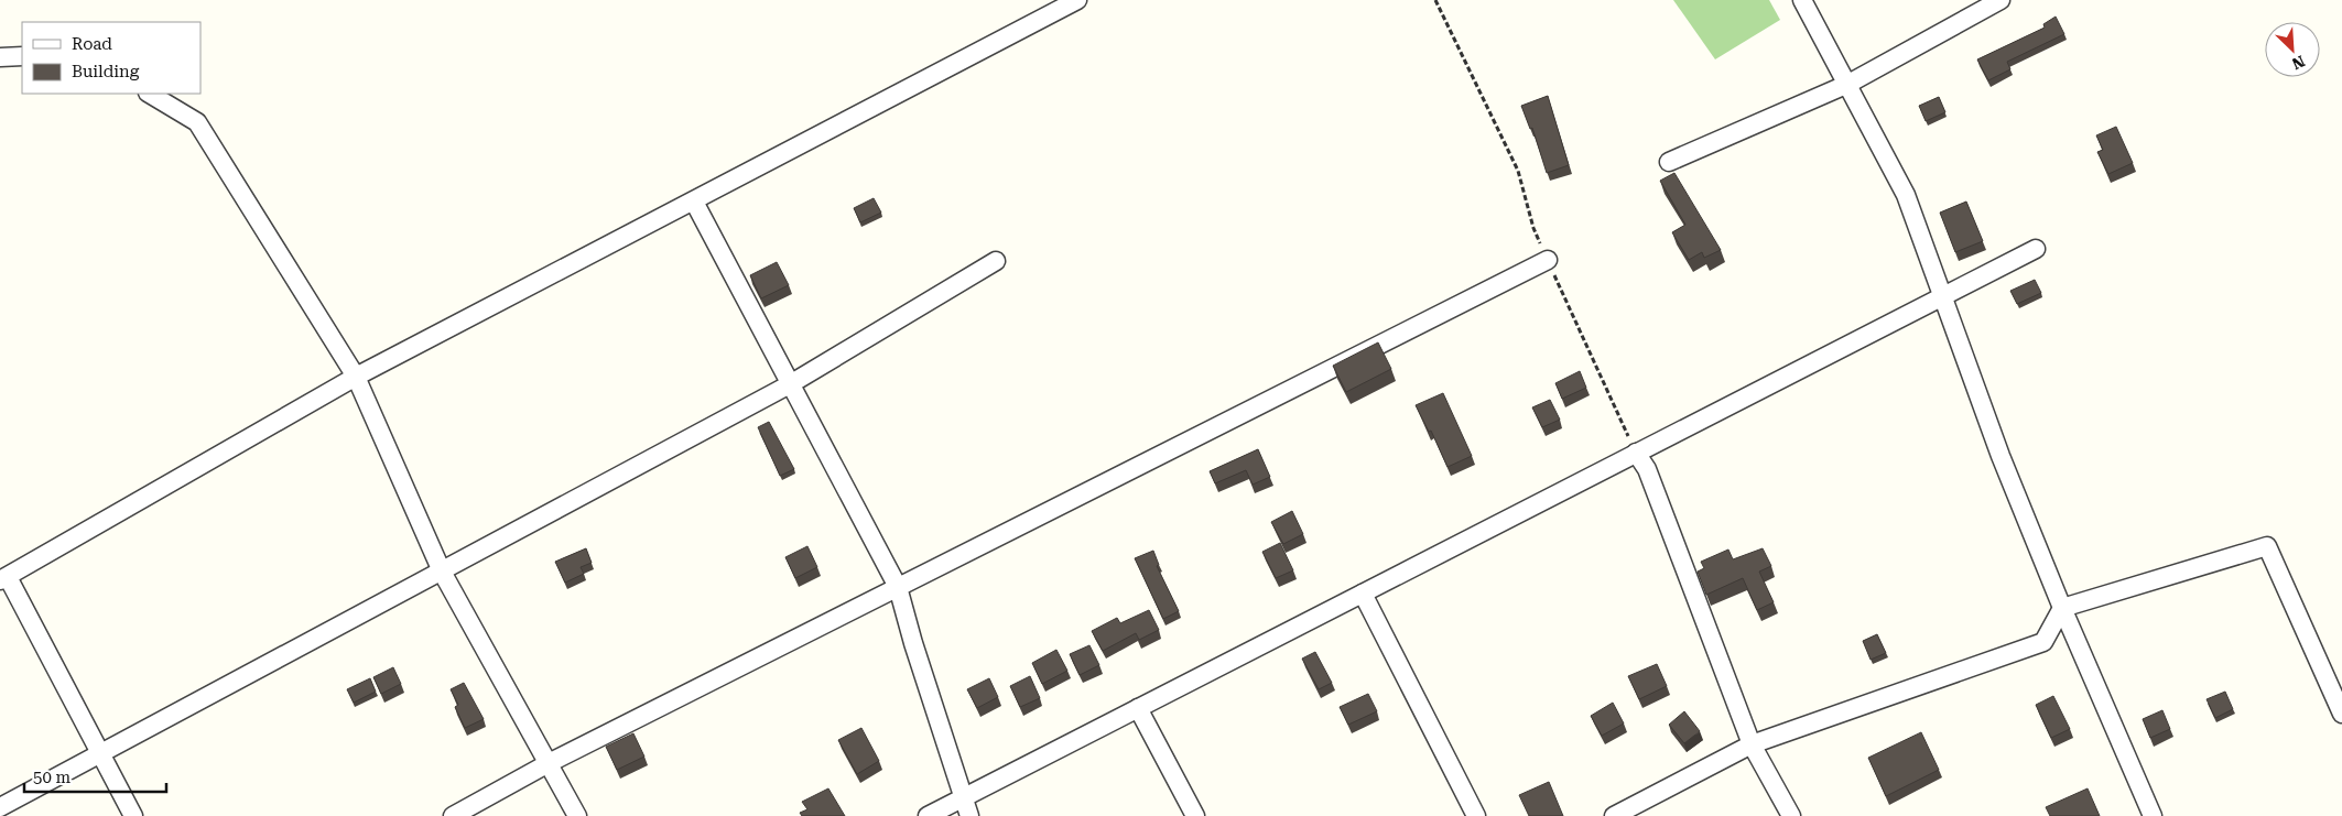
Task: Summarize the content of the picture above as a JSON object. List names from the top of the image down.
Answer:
{
  "legend": ["Road", "Building"],
  "scale_bar": "50 m",
  "north": "bottom right"
}
